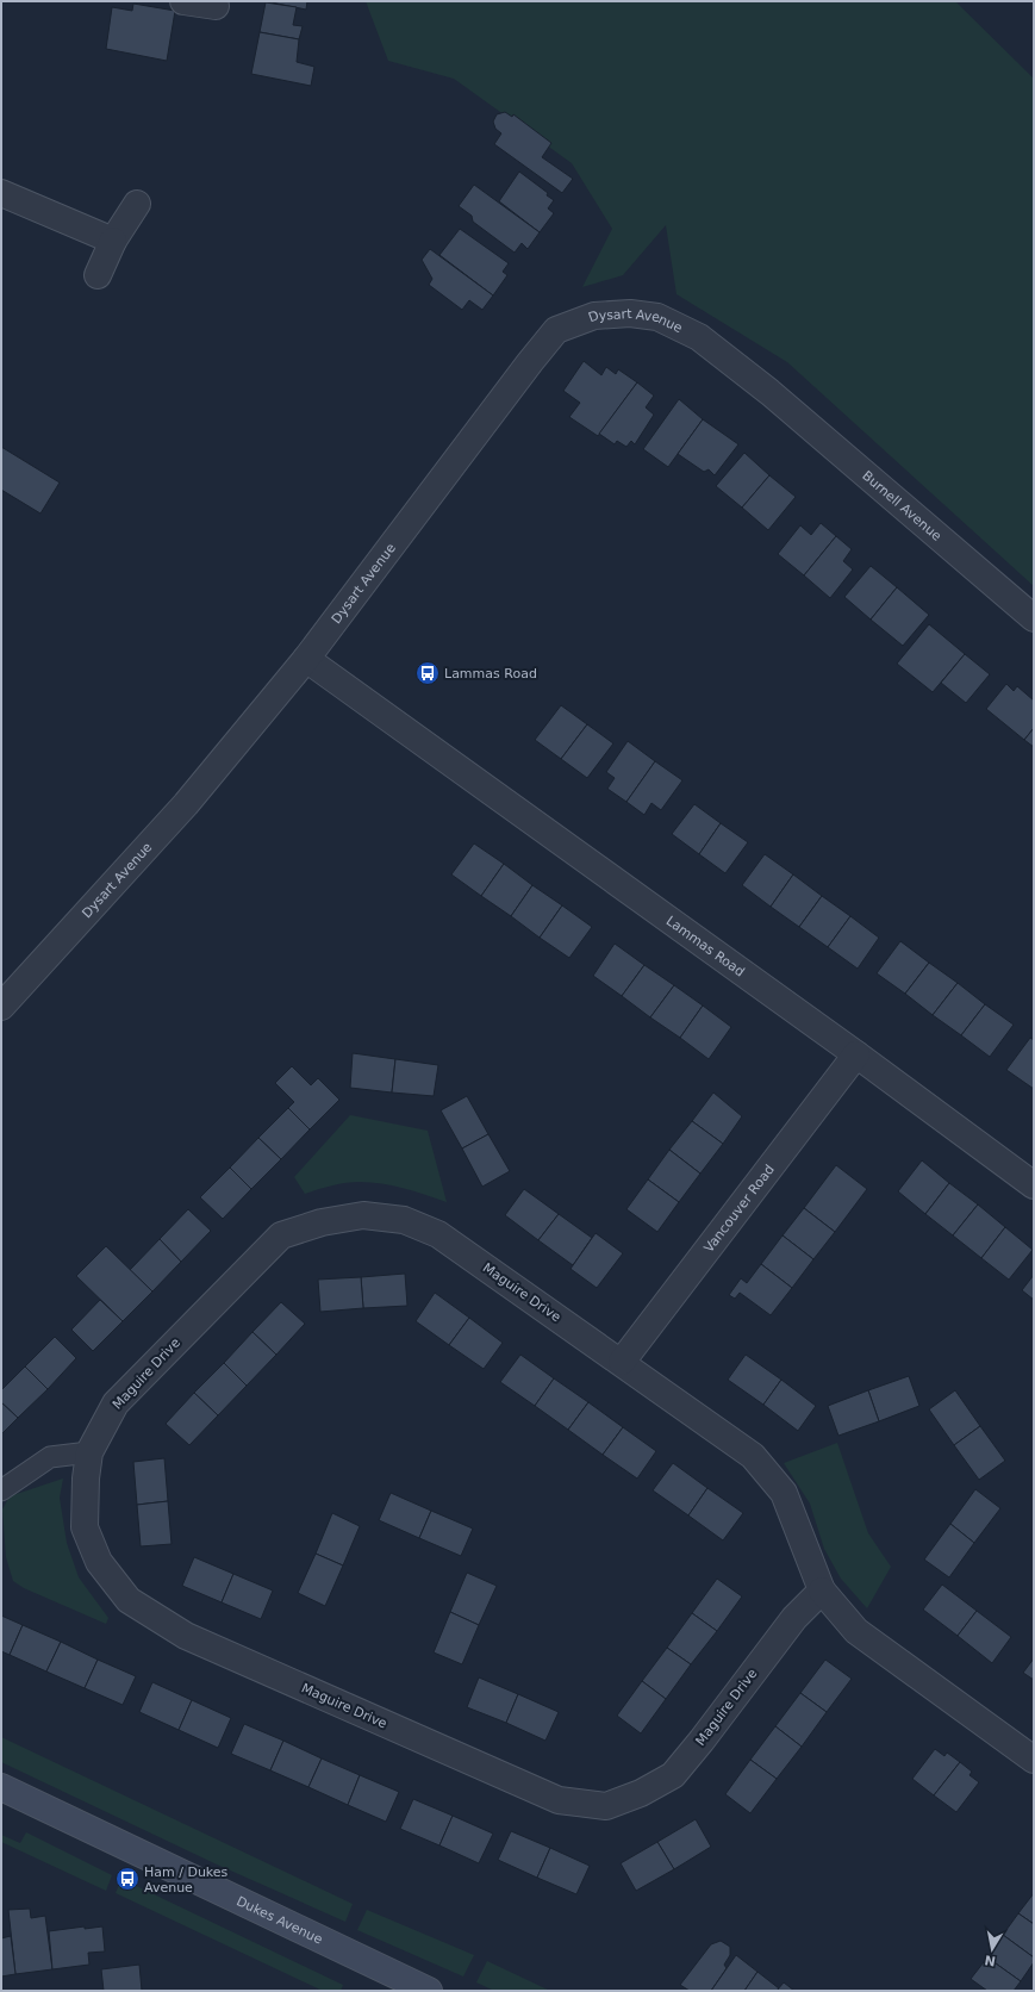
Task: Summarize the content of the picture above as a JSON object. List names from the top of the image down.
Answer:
{
  "streets": {
    "street": [
      "Dysart Avenue",
      "Burnell Avenue",
      "Lammas Road",
      "Vancouver Road",
      "Maguire Drive",
      "Dukes Avenue"
    ]
  },
  "crossings": [
    ["Dysart Avenue", "Burnell Avenue"],
    ["Dysart Avenue", "Lammas Road"],
    ["Lammas Road", "Vancouver Road"],
    ["Vancouver Road", "Maguire Drive"]
  ],
  "places": {
    "bus stop": ["Lammas Road", "Ham / Dukes Avenue"]
  },
  "north": "bottom"
}
